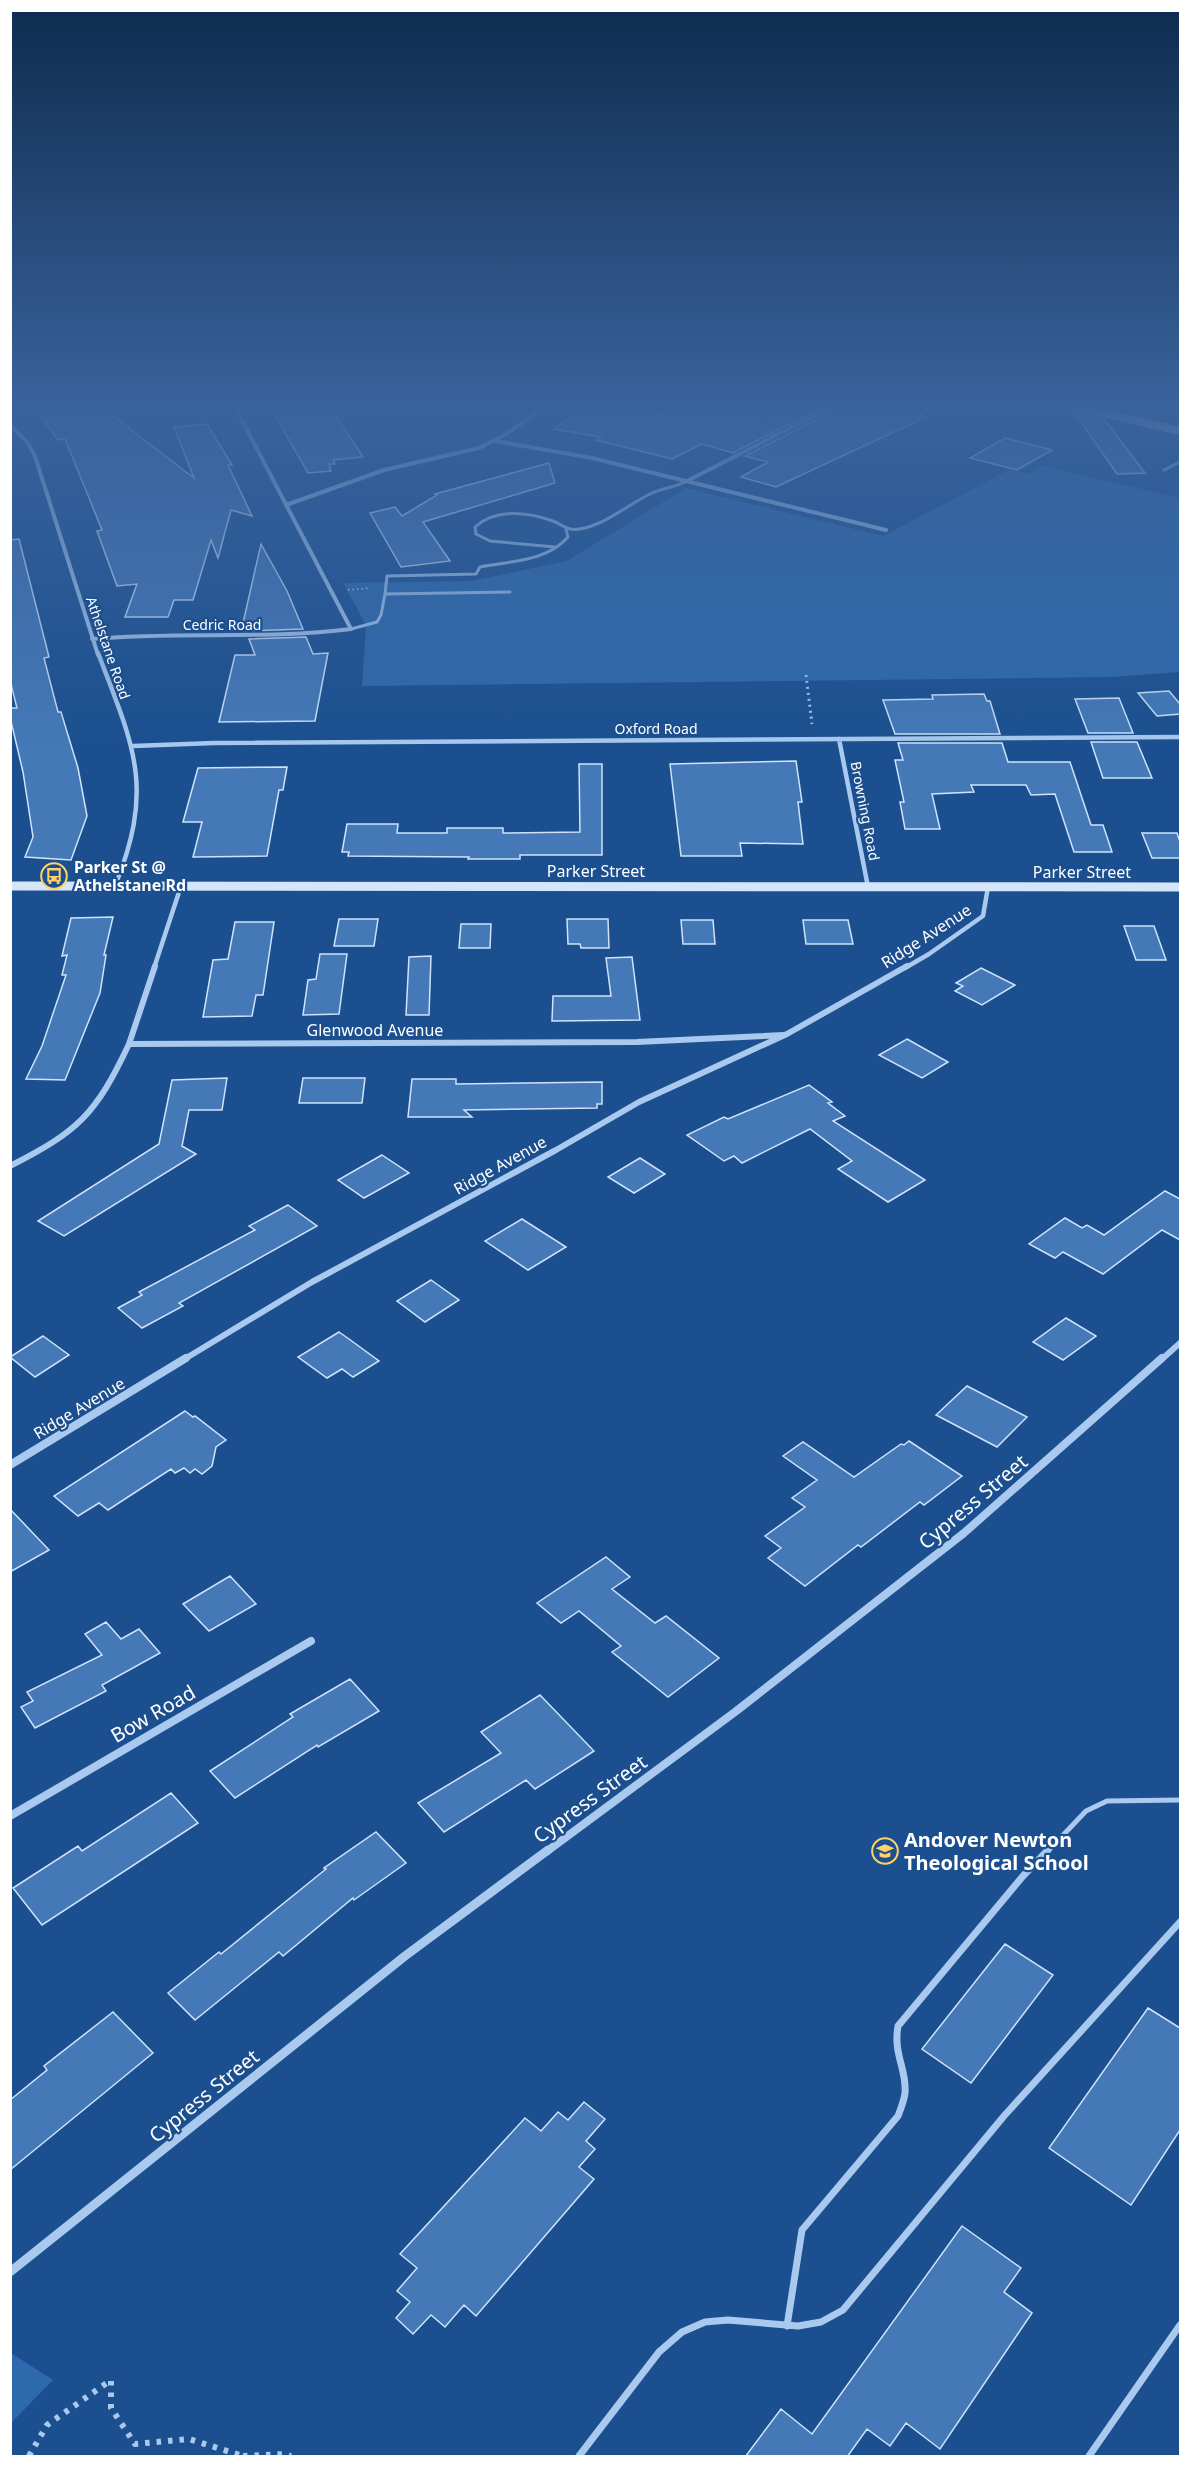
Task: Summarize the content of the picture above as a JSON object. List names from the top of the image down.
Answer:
{
  "streets": {
    "main road": ["Parker Street"],
    "street": [
      "Cedric Road",
      "Athelstane Road",
      "Oxford Road",
      "Browning Road",
      "Ridge Avenue",
      "Glenwood Avenue",
      "Cypress Street",
      "Bow Road"
    ]
  },
  "crossings": [
    ["Cedric Road", "Athelstane Road"],
    ["Athelstane Road", "Oxford Road"],
    ["Athelstane Road", "Parker Street"],
    ["Oxford Road", "Browning Road"],
    ["Browning Road", "Parker Street"],
    ["Parker Street", "Ridge Avenue"],
    ["Ridge Avenue", "Glenwood Avenue"]
  ],
  "places": {
    "bus stop": ["Parker St @ Athelstane Rd"],
    "school or university": ["Andover Newton Theological School"]
  }
}
